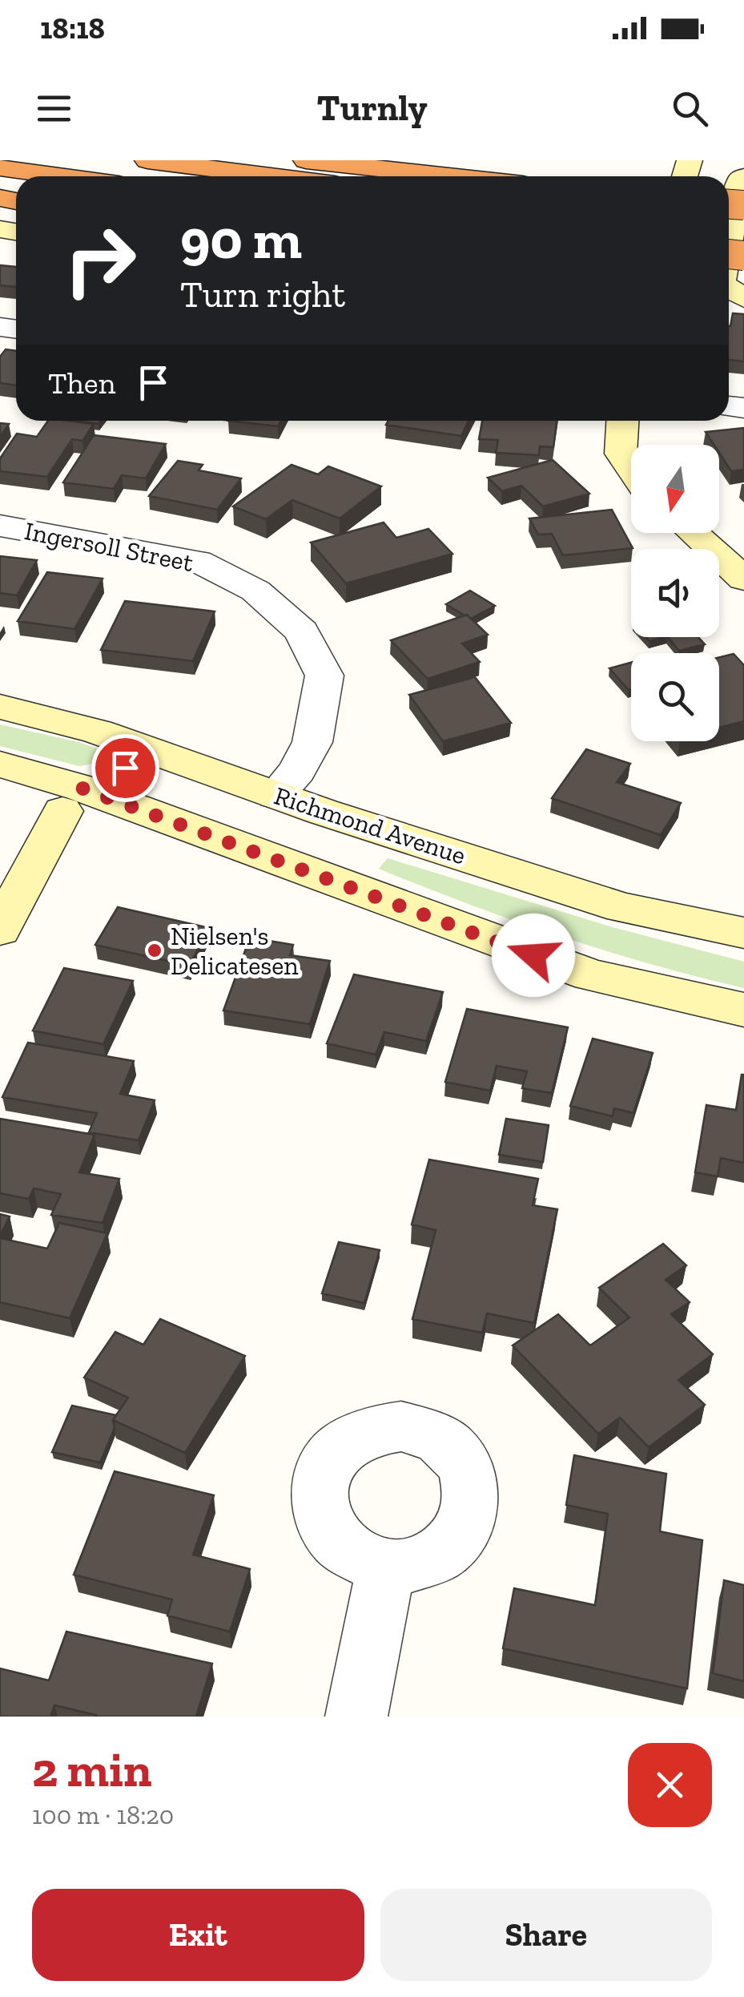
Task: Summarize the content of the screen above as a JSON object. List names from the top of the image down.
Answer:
{
  "streets": {
    "main road": ["Richmond Avenue"],
    "street": ["Ingersoll Street"]
  },
  "crossings": [
    ["Ingersoll Street", "Richmond Avenue"]
  ],
  "places": ["Nielsen's Delicatesen"],
  "north": "bottom",
  "page": {
    "status": "18:18",
    "header": "Turnly",
    "turn": ["90 m", "Turn right"],
    "then": "Then",
    "heading": ["2 min", "100 m · 18:20"],
    "buttons": ["Exit", "Share"]
  }
}
